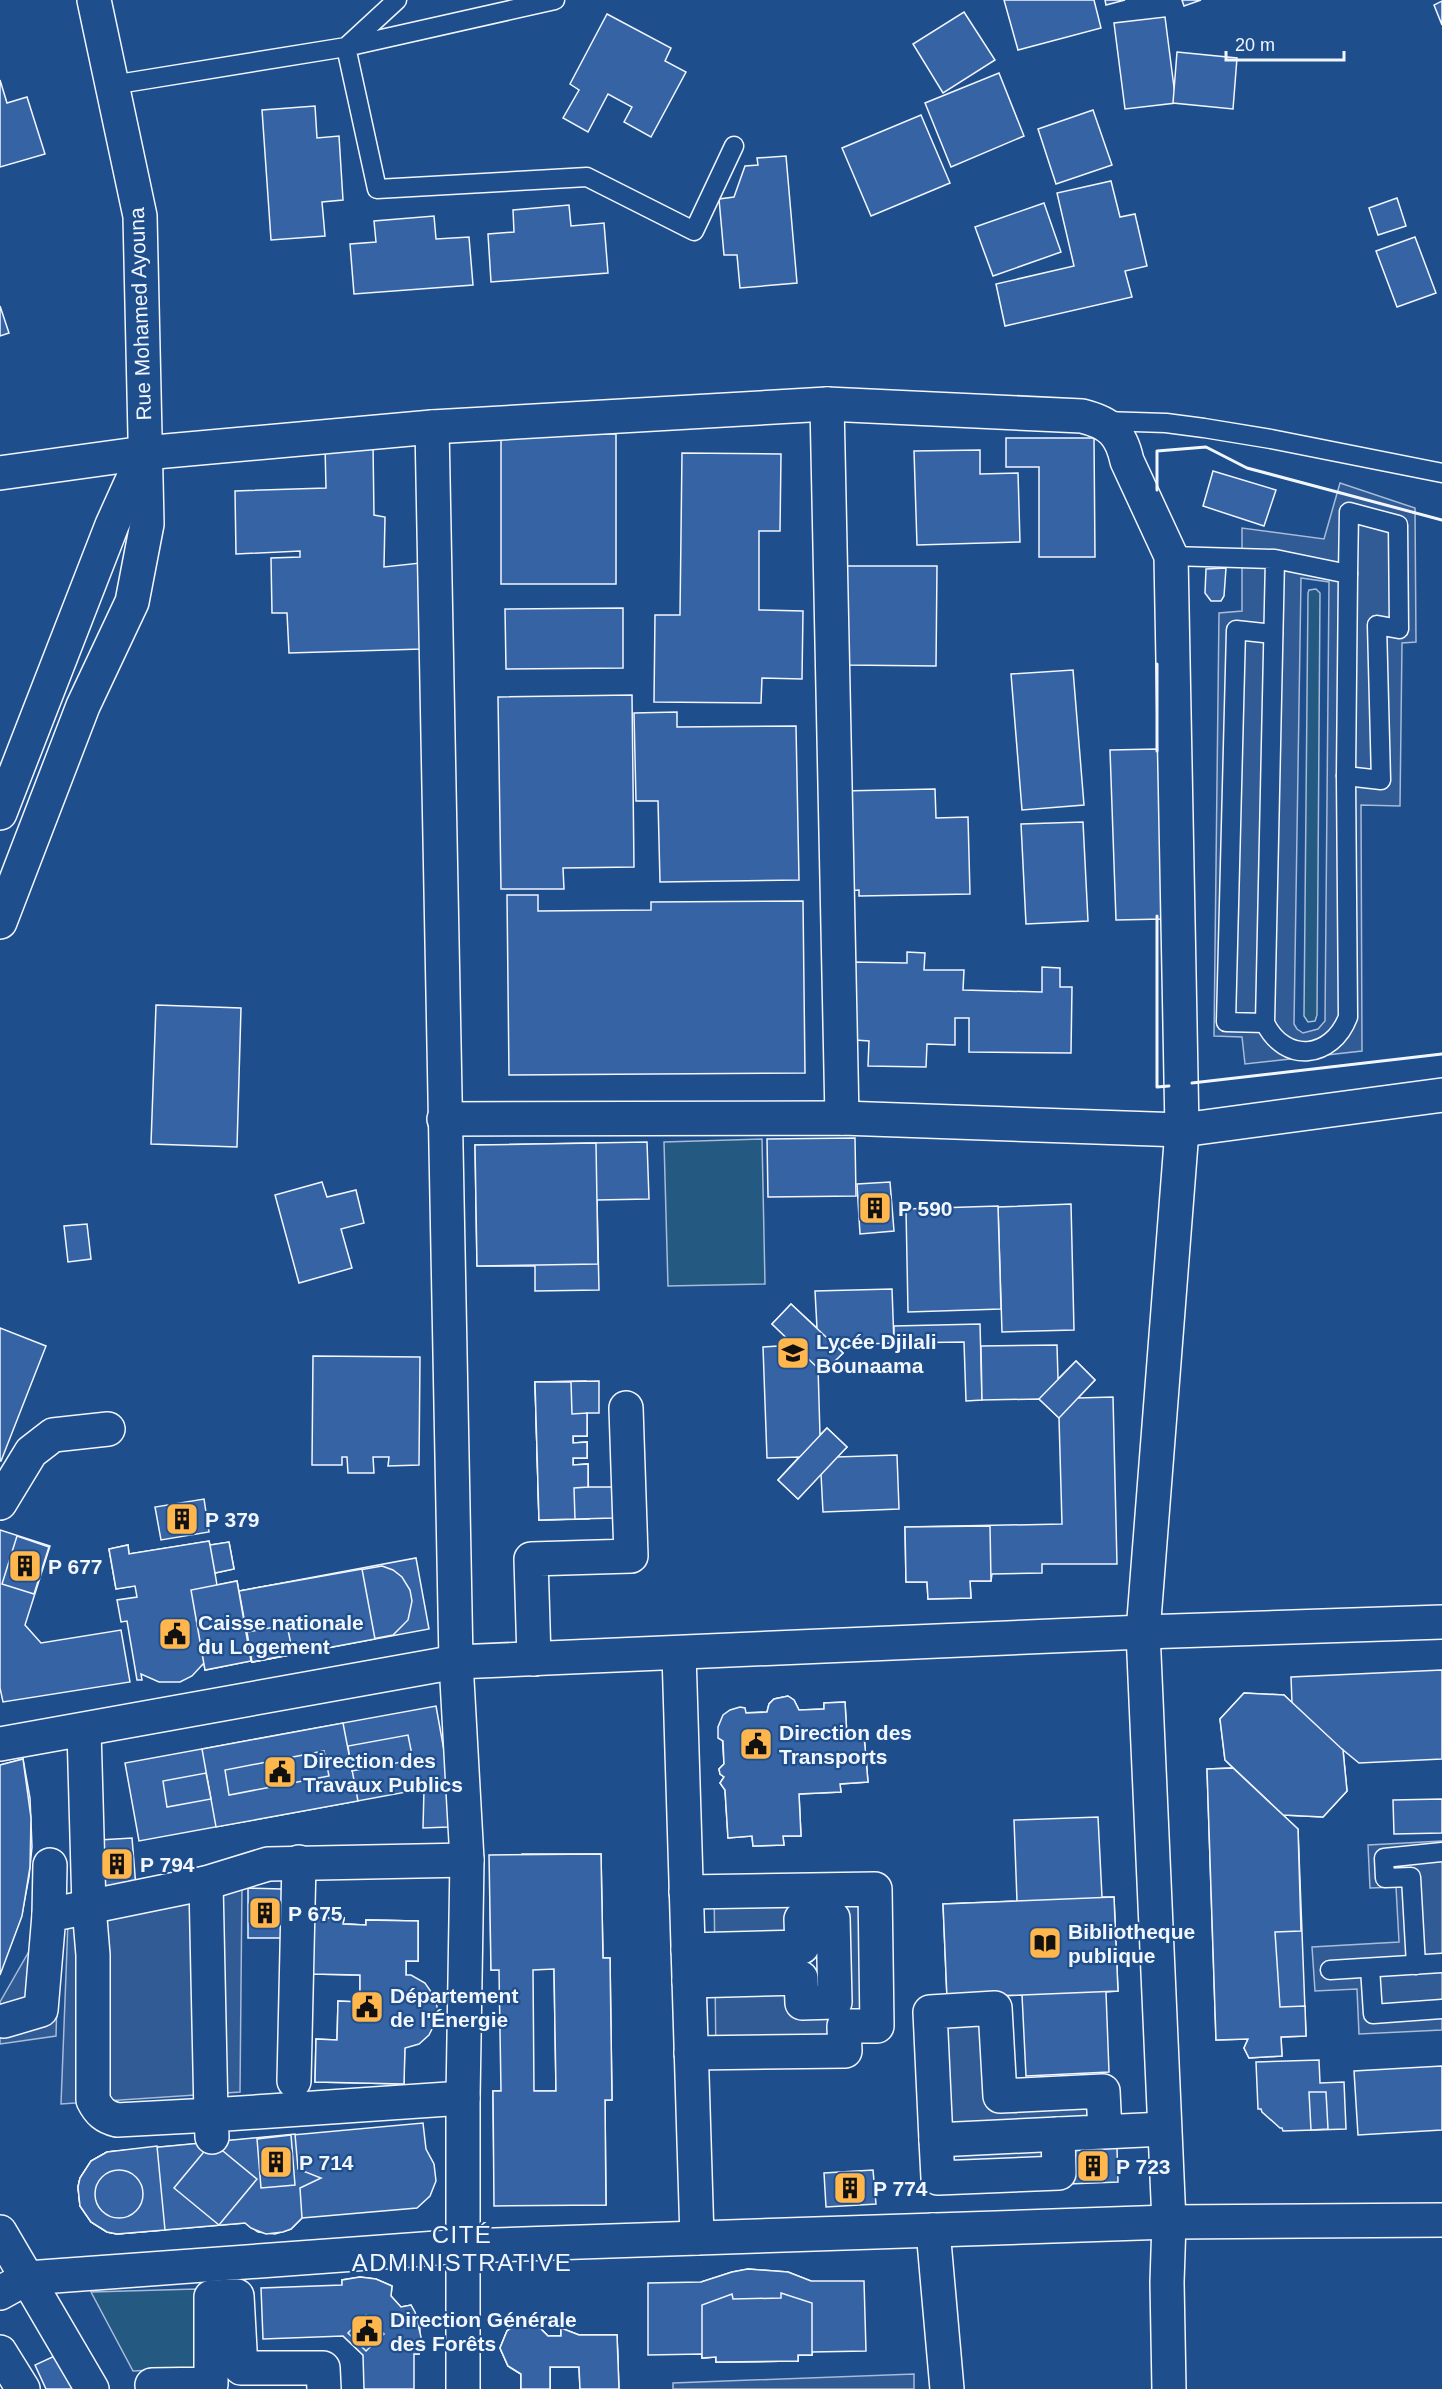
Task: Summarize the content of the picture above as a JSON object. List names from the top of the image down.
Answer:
{
  "streets": {
    "street": ["Rue Mohamed Ayouna"]
  },
  "districts": ["CITÉ ADMINISTRATIVE"],
  "places": {
    "building": [
      "P 590",
      "P 379",
      "P 677",
      "P 794",
      "P 675",
      "P 714",
      "P 723",
      "P 774"
    ],
    "school or university": ["Lycée Djilali Bounaama"],
    "public building": [
      "Caisse nationale du Logement",
      "Direction des Transports",
      "Direction des Travaux Publics",
      "Département de l'Énergie",
      "Direction Générale des Forêts"
    ],
    "library": ["Bibliotheque publique"]
  },
  "scale_bar": "20 m"
}
